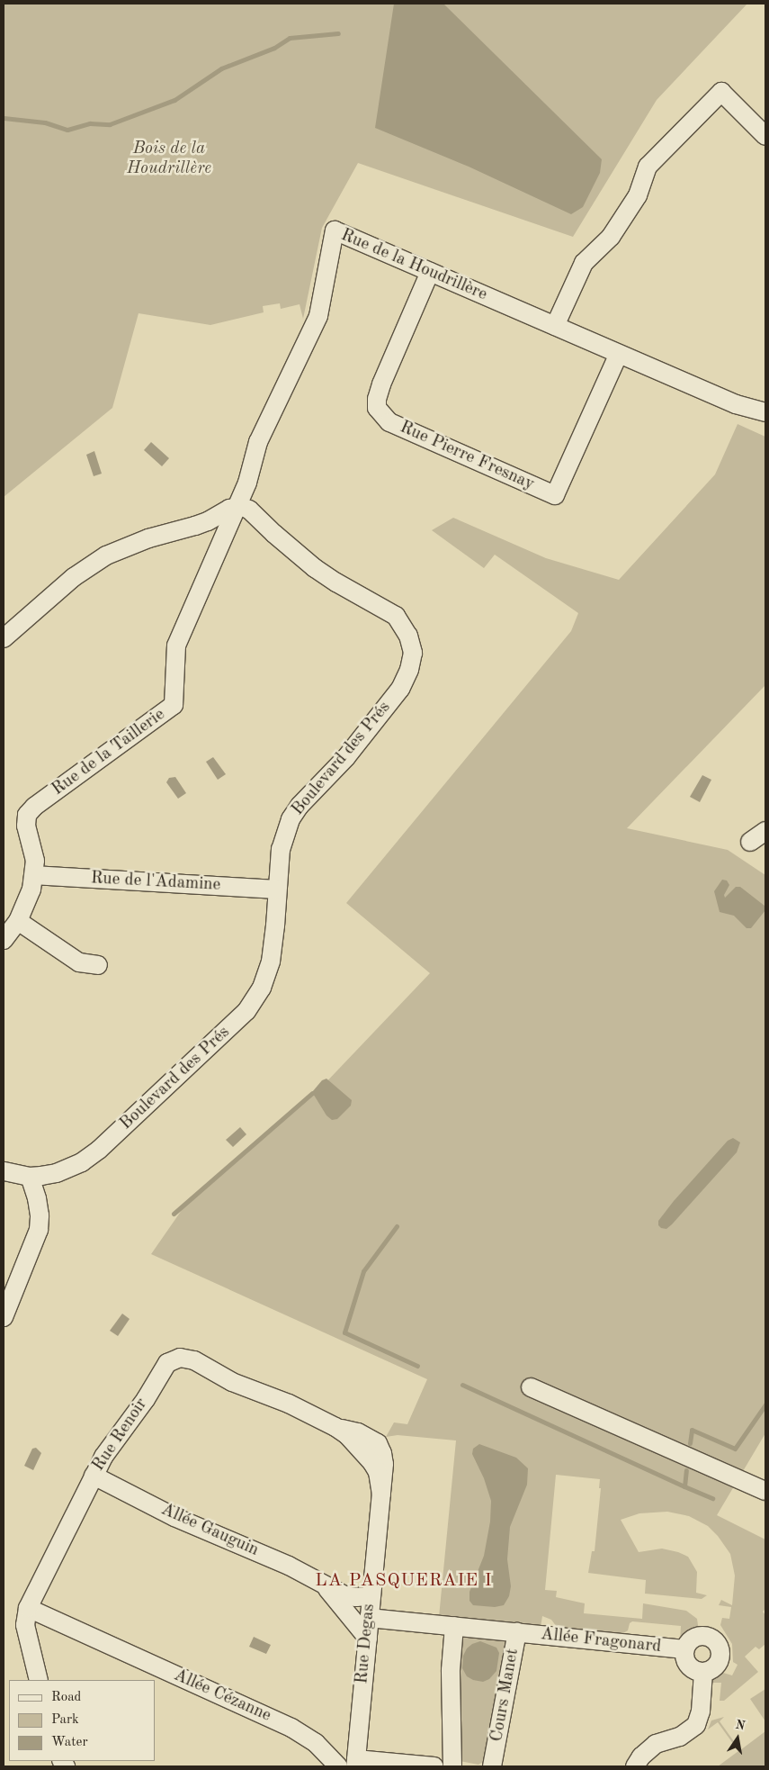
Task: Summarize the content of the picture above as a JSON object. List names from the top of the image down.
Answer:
{
  "streets": {
    "street": [
      "Rue de la Houdrillère",
      "Rue Pierre Fresnay",
      "Rue de la Taillerie",
      "Boulevard des Prés",
      "Rue de l'Adamine",
      "Rue Renoir",
      "Allée Gauguin",
      "Allée Fragonard",
      "Rue Degas",
      "Cours Manet",
      "Allée Cézanne"
    ]
  },
  "crossings": [
    ["Rue de la Houdrillère", "Rue Pierre Fresnay"],
    ["Rue de la Houdrillère", "Rue de la Taillerie"],
    ["Rue de la Houdrillère", "Boulevard des Prés"],
    ["Rue de la Taillerie", "Boulevard des Prés"],
    ["Rue de la Taillerie", "Rue de l'Adamine"],
    ["Boulevard des Prés", "Rue de l'Adamine"],
    ["Rue Renoir", "Allée Gauguin"],
    ["Rue Renoir", "Rue Degas"],
    ["Rue Renoir", "Allée Cézanne"],
    ["Allée Gauguin", "Rue Degas"],
    ["Allée Fragonard", "Cours Manet"],
    ["Rue Degas", "Cours Manet"],
    ["Rue Degas", "Allée Cézanne"]
  ],
  "districts": ["LA PASQUERAIE I"],
  "parks": ["Bois de la Houdrillère"],
  "legend": ["Road", "Park", "Water"],
  "north": "top"
}
